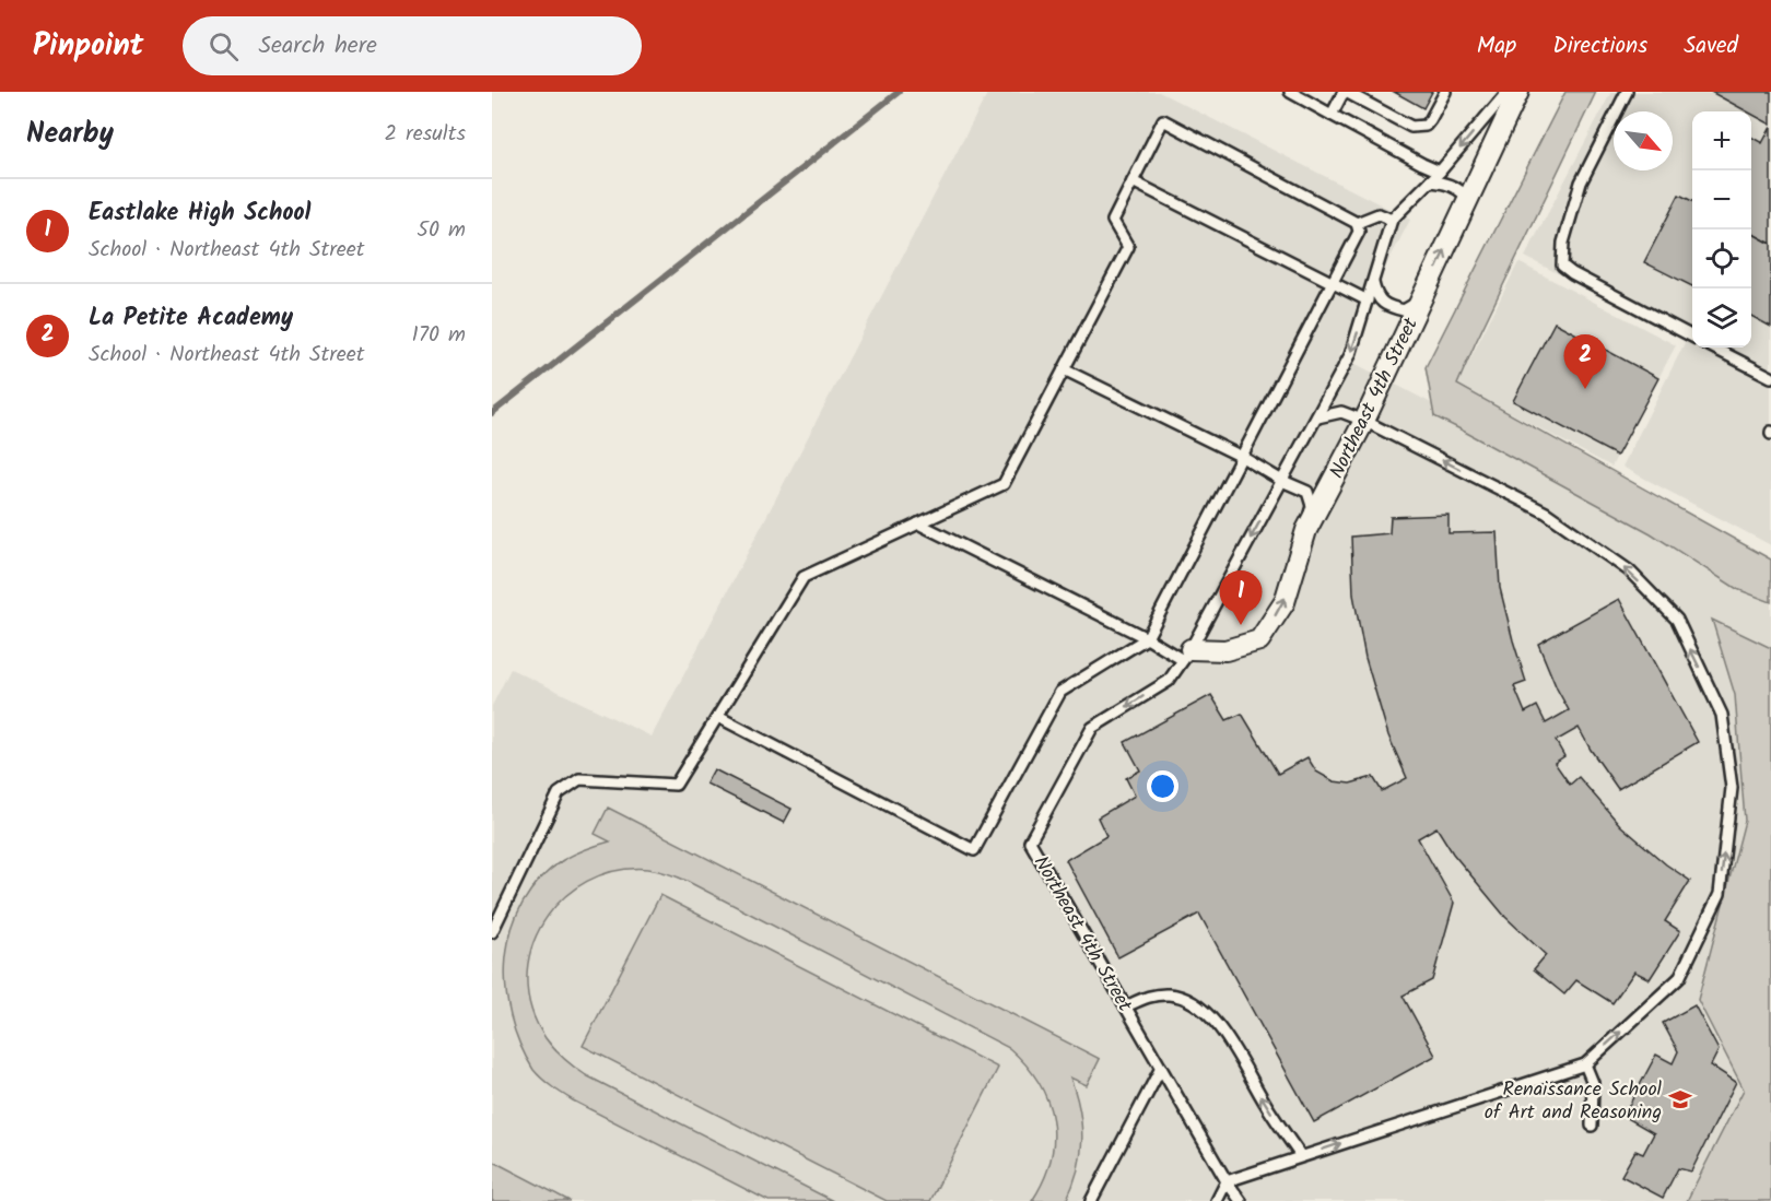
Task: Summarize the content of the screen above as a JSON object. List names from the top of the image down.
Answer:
{
  "streets": {
    "street": ["Northeast 4th Street"]
  },
  "places": {
    "school or university": ["Renaissance School of Art and Reasoning"]
  },
  "north": "bottom right",
  "page": {
    "header": "Pinpoint",
    "search": "Search here",
    "nav": ["Map", "Directions", "Saved"],
    "heading": ["Nearby", "2 results"],
    "map_buttons": ["+", "−"],
    "list": [
      {
        "mark": "1",
        "name": "Eastlake High School",
        "note": "School · Northeast 4th Street",
        "value": "50 m"
      },
      {
        "mark": "2",
        "name": "La Petite Academy",
        "note": "School · Northeast 4th Street",
        "value": "170 m"
      }
    ],
    "pins": ["2", "1"]
  }
}
